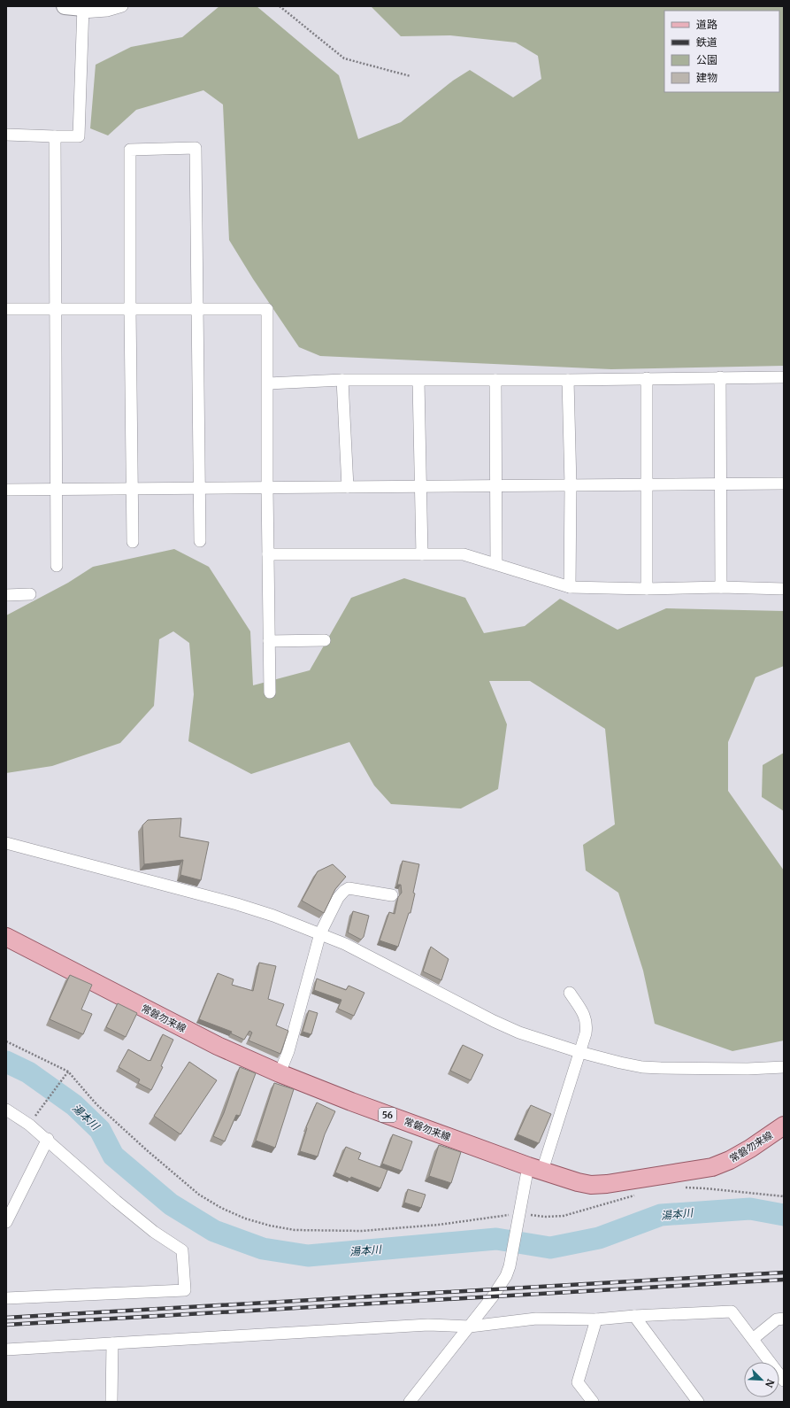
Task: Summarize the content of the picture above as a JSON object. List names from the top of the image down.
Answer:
{
  "streets": {
    "main road": ["常磐勿来線", "56"]
  },
  "water": ["湯本川"],
  "legend": [
    "道路",
    "鉄道",
    "公園",
    "建物"
  ],
  "north": "bottom right"
}
